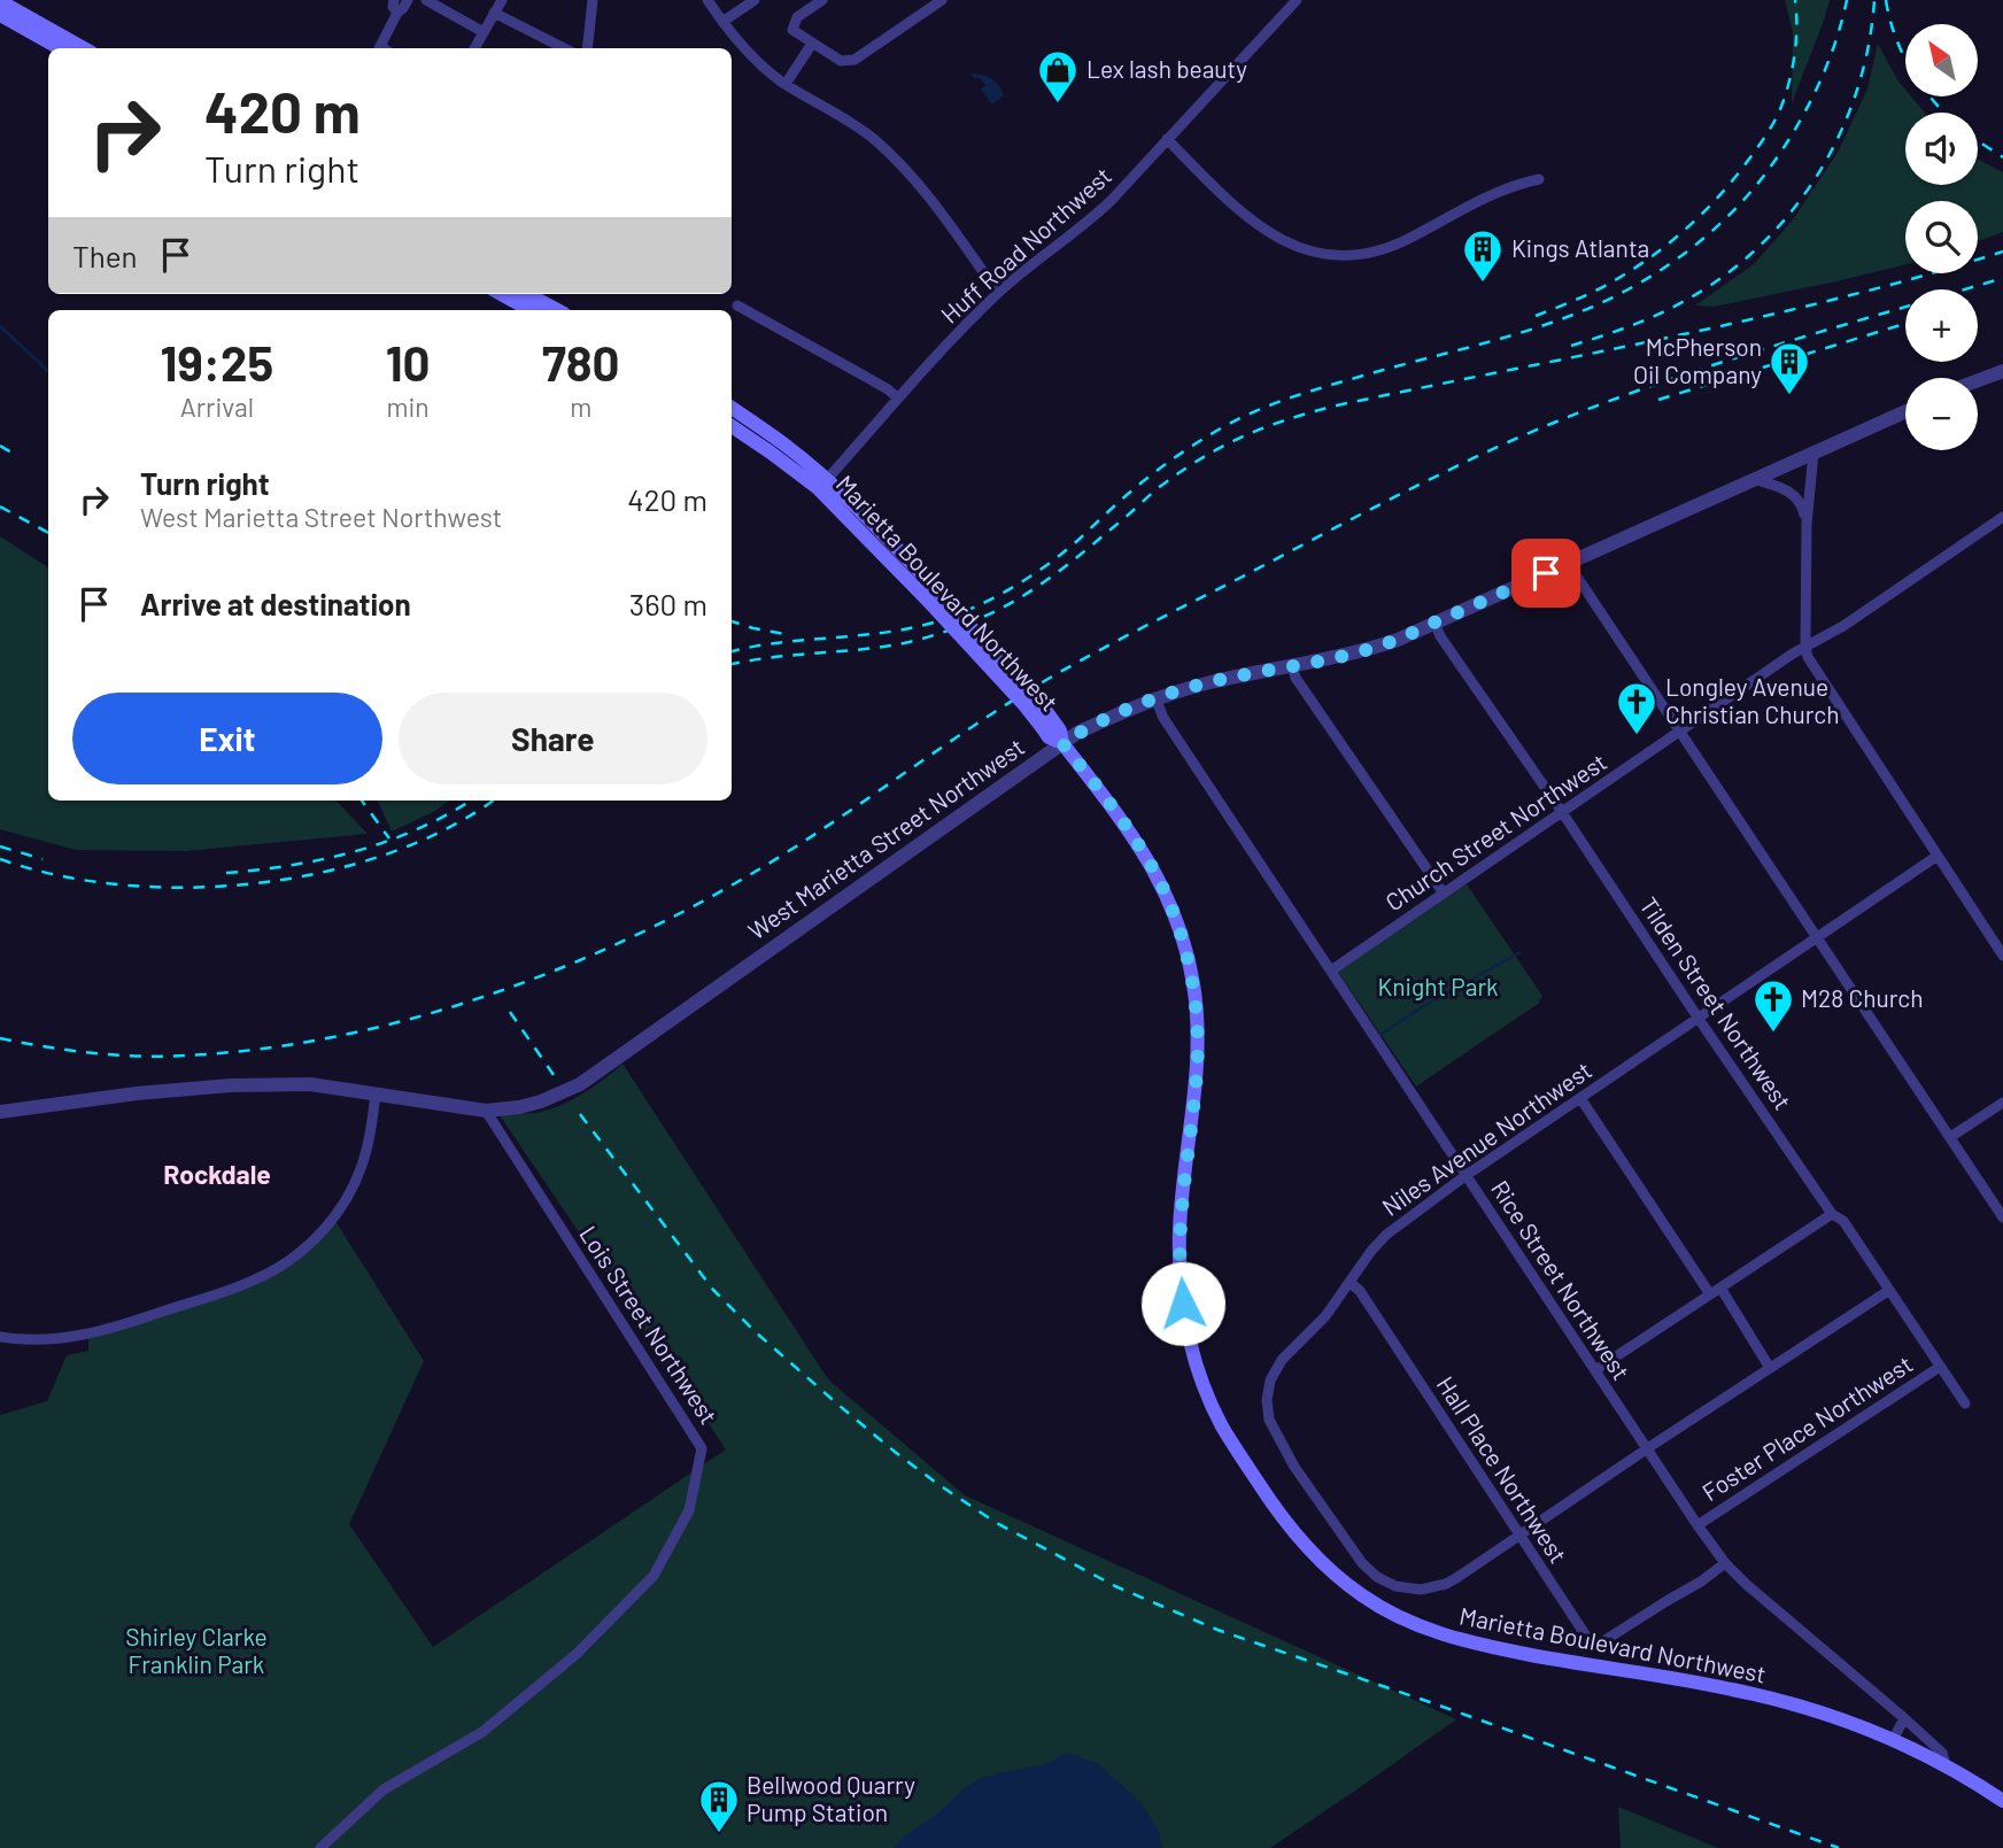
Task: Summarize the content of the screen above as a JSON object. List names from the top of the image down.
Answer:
{
  "streets": {
    "main road": ["Marietta Boulevard Northwest"],
    "street": [
      "Huff Road Northwest",
      "Church Street Northwest",
      "West Marietta Street Northwest",
      "Tilden Street Northwest",
      "Niles Avenue Northwest",
      "Rice Street Northwest",
      "Lois Street Northwest",
      "Foster Place Northwest",
      "Hall Place Northwest"
    ]
  },
  "crossings": [
    ["Huff Road Northwest", "Marietta Boulevard Northwest"],
    ["Marietta Boulevard Northwest", "West Marietta Street Northwest"],
    ["Marietta Boulevard Northwest", "Rice Street Northwest"],
    ["Church Street Northwest", "Tilden Street Northwest"],
    ["Church Street Northwest", "Rice Street Northwest"],
    ["West Marietta Street Northwest", "Tilden Street Northwest"],
    ["West Marietta Street Northwest", "Rice Street Northwest"],
    ["West Marietta Street Northwest", "Lois Street Northwest"],
    ["Tilden Street Northwest", "Niles Avenue Northwest"],
    ["Tilden Street Northwest", "Foster Place Northwest"],
    ["Niles Avenue Northwest", "Rice Street Northwest"],
    ["Niles Avenue Northwest", "Hall Place Northwest"],
    ["Rice Street Northwest", "Foster Place Northwest"],
    ["Rice Street Northwest", "Hall Place Northwest"]
  ],
  "districts": ["Rockdale"],
  "parks": ["Knight Park", "Shirley Clarke Franklin Park"],
  "places": {
    "shop": ["Lex lash beauty"],
    "building": ["Kings Atlanta", "McPherson Oil Company", "Bellwood Quarry Pump Station"],
    "church": ["Longley Avenue Christian Church", "M28 Church"]
  },
  "north": "top left",
  "page": {
    "map_buttons": ["+", "−"],
    "turn": ["420 m", "Turn right"],
    "then": "Then",
    "eta": [
      "19:25",
      "Arrival",
      "10",
      "min",
      "780",
      "m"
    ],
    "list": [
      {
        "name": "Turn right",
        "note": "West Marietta Street Northwest",
        "value": "420 m"
      },
      {
        "name": "Arrive at destination",
        "value": "360 m"
      }
    ],
    "buttons": ["Exit", "Share"]
  }
}
